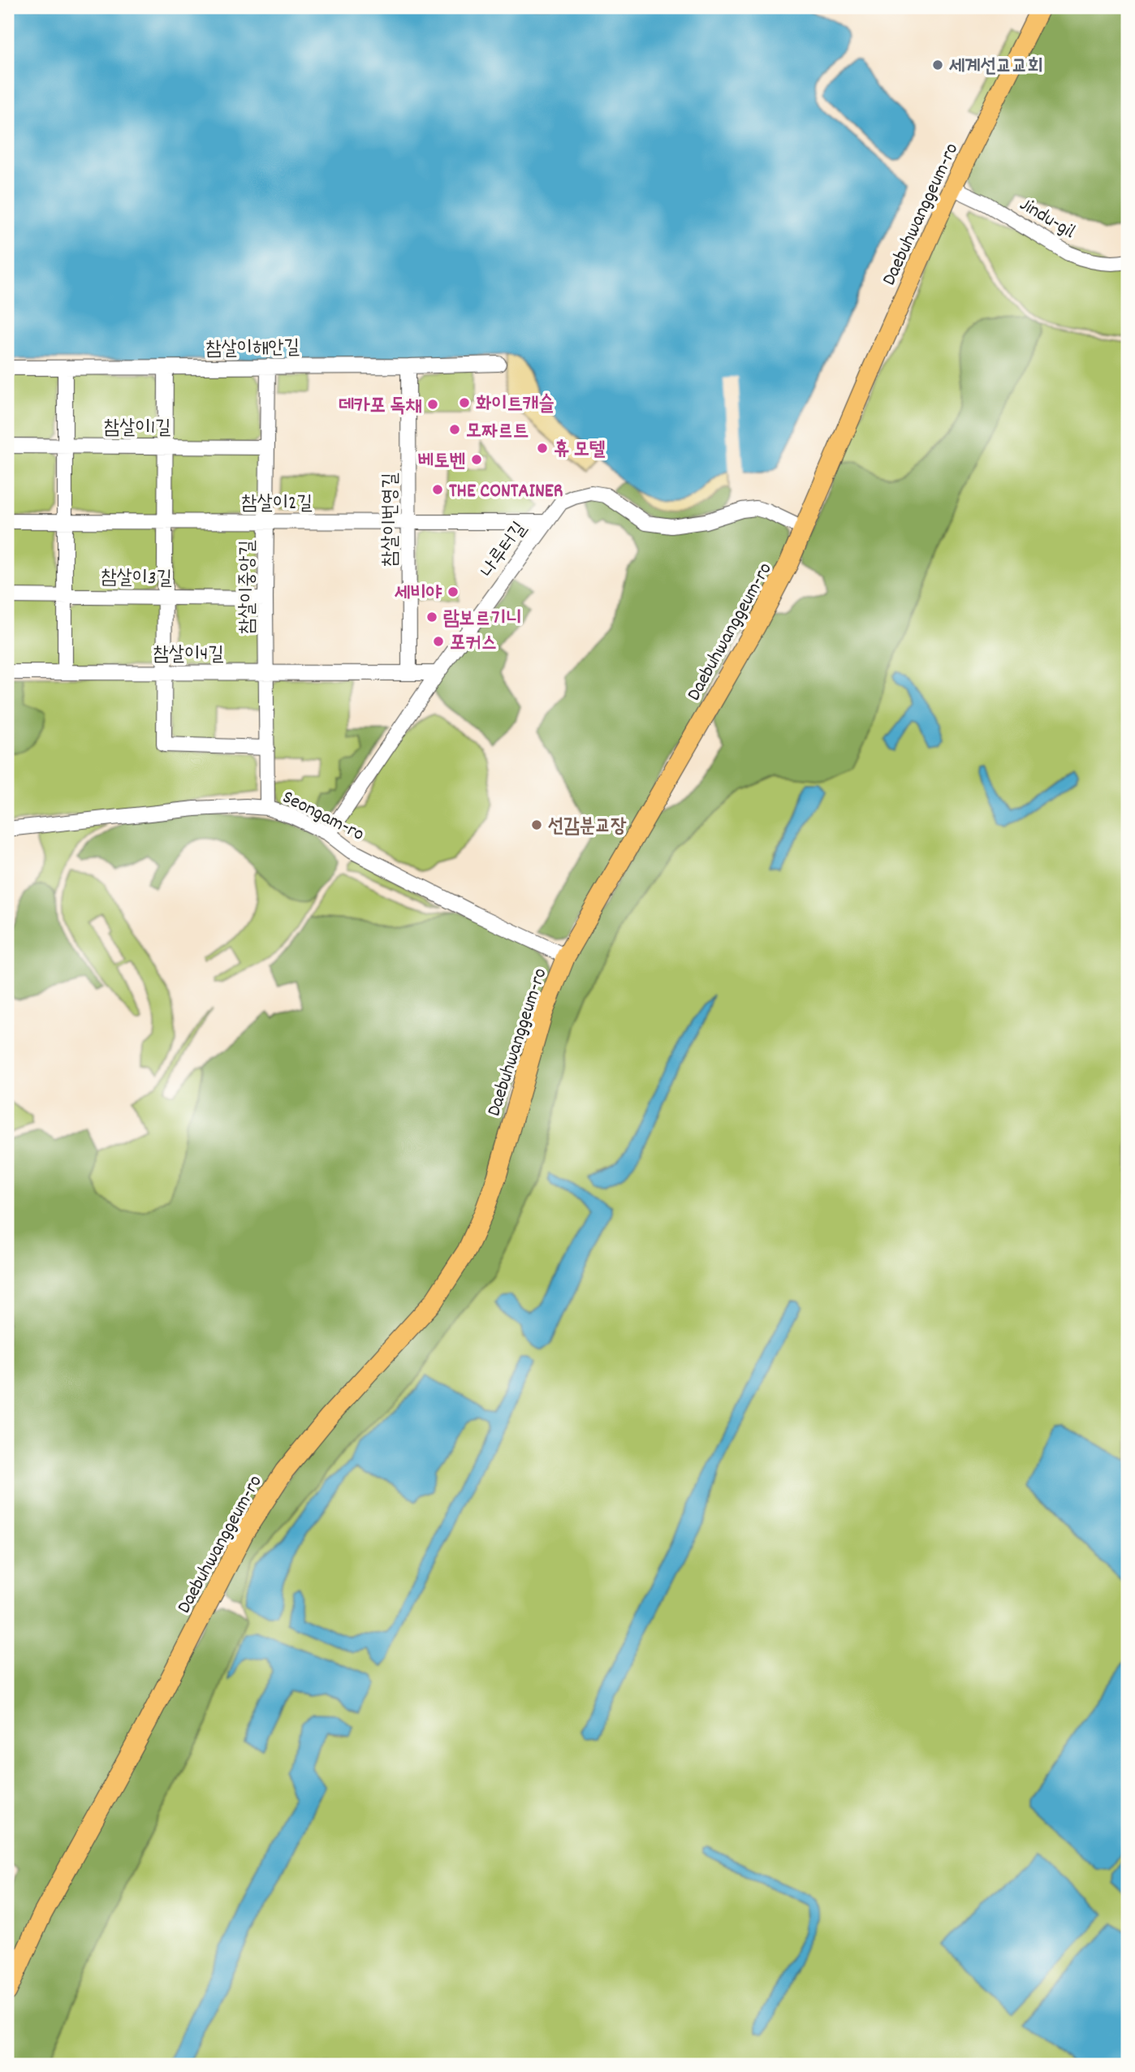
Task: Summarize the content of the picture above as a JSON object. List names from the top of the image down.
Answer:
{
  "streets": {
    "main road": ["Daebuhwanggeum-ro"],
    "street": [
      "Jindu-gil",
      "참살이해안길",
      "참살이1길",
      "참살이2길",
      "참살이번영길",
      "나루터길",
      "참살이3길",
      "참살이중앙길",
      "참살이4길",
      "Seongam-ro"
    ]
  },
  "crossings": [
    ["Daebuhwanggeum-ro", "Jindu-gil"],
    ["Daebuhwanggeum-ro", "나루터길"],
    ["Daebuhwanggeum-ro", "Seongam-ro"],
    ["참살이해안길", "참살이번영길"],
    ["참살이해안길", "참살이중앙길"],
    ["참살이1길", "참살이중앙길"],
    ["참살이2길", "참살이번영길"],
    ["참살이2길", "나루터길"],
    ["참살이2길", "참살이중앙길"],
    ["참살이번영길", "참살이4길"],
    ["나루터길", "참살이4길"],
    ["나루터길", "Seongam-ro"],
    ["참살이3길", "참살이중앙길"],
    ["참살이중앙길", "참살이4길"],
    ["참살이중앙길", "Seongam-ro"]
  ],
  "places": [
    "세계선교교회",
    "화이트캐슬",
    "데카포 독채",
    "모짜르트",
    "휴 모텔",
    "베토벤",
    "THE CONTAINER",
    "세비야",
    "람보르기니",
    "포커스",
    "선감분교장"
  ]
}
